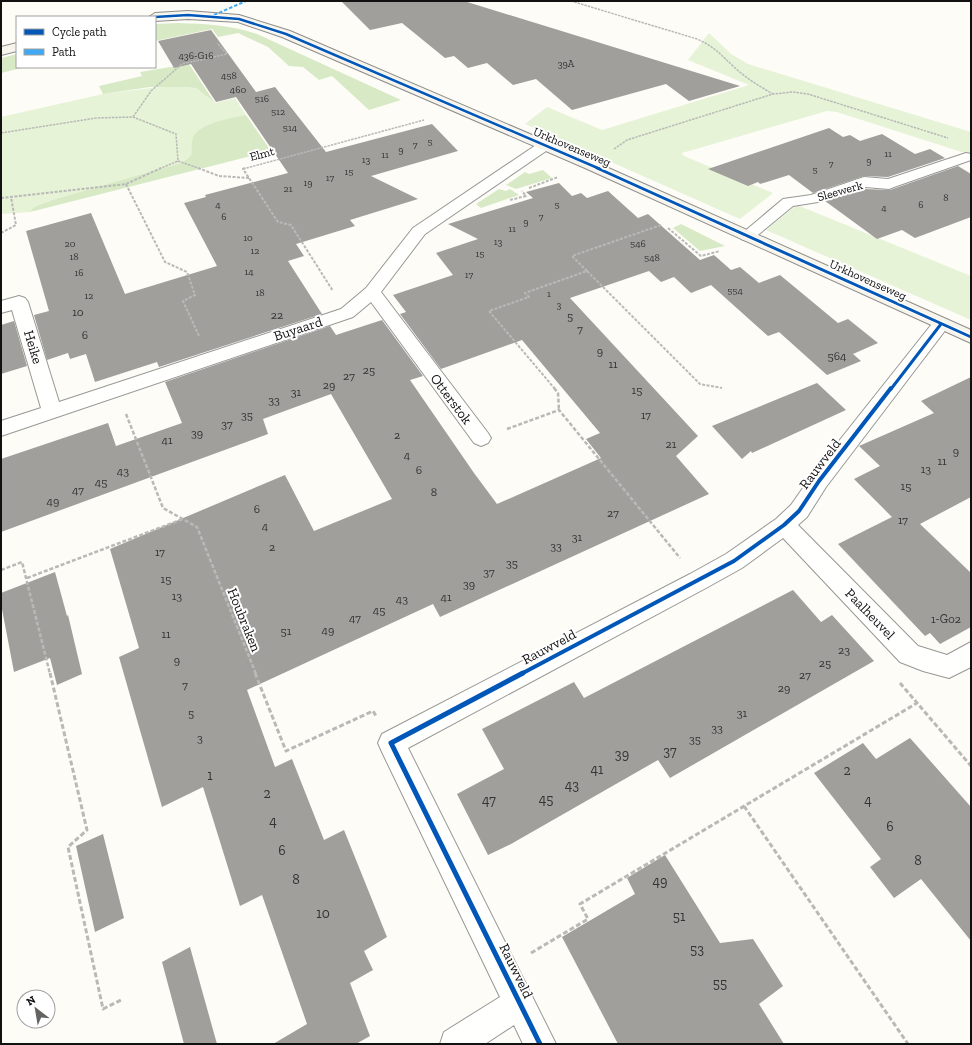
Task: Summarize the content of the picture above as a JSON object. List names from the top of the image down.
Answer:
{
  "streets": {
    "street": [
      "Urkhovenseweg",
      "Sleewerk",
      "Buyaard",
      "Heike",
      "Otterstok",
      "Rauwveld",
      "Paalheuvel"
    ],
    "path": ["Elmt", "Houbraken"]
  },
  "crossings": [
    ["Urkhovenseweg", "Elmt"],
    ["Urkhovenseweg", "Sleewerk"],
    ["Urkhovenseweg", "Buyaard"],
    ["Urkhovenseweg", "Rauwveld"],
    ["Elmt", "Buyaard"],
    ["Buyaard", "Heike"],
    ["Buyaard", "Otterstok"],
    ["Buyaard", "Houbraken"],
    ["Rauwveld", "Paalheuvel"],
    ["Rauwveld", "Houbraken"]
  ],
  "house_numbers": [
    "436-G16",
    "39A",
    "458",
    "460",
    "516",
    "512",
    "514",
    "5",
    "7",
    "9",
    "11",
    "11",
    "13",
    "9",
    "7",
    "5",
    "15",
    "17",
    "19",
    "21",
    "8",
    "4",
    "5",
    "6",
    "4",
    "6",
    "7",
    "9",
    "11",
    "10",
    "13",
    "20",
    "546",
    "12",
    "15",
    "18",
    "548",
    "14",
    "16",
    "17",
    "554",
    "18",
    "1",
    "12",
    "3",
    "10",
    "22",
    "5",
    "7",
    "6",
    "9",
    "564",
    "11",
    "25",
    "27",
    "29",
    "15",
    "31",
    "33",
    "35",
    "17",
    "37",
    "39",
    "2",
    "41",
    "21",
    "9",
    "4",
    "11",
    "13",
    "6",
    "43",
    "45",
    "15",
    "47",
    "8",
    "49",
    "6",
    "27",
    "17",
    "4",
    "31",
    "33",
    "2",
    "17",
    "35",
    "37",
    "15",
    "39",
    "13",
    "41",
    "43",
    "45",
    "47",
    "1-G02",
    "49",
    "51",
    "11",
    "23",
    "9",
    "25",
    "27",
    "7",
    "29",
    "5",
    "31",
    "33",
    "3",
    "35",
    "37",
    "39",
    "41",
    "2",
    "1",
    "43",
    "2",
    "45",
    "47",
    "4",
    "4",
    "6",
    "6",
    "8",
    "8",
    "49",
    "10",
    "51",
    "53",
    "55"
  ],
  "legend": ["Cycle path", "Path"],
  "north": "top left"
}
